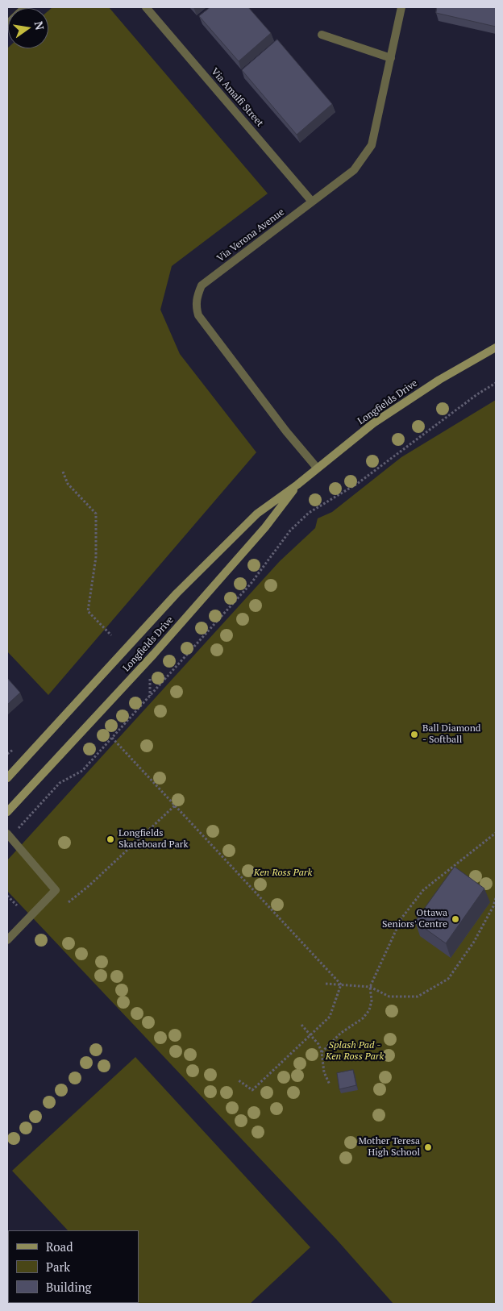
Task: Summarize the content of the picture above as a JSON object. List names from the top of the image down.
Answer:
{
  "streets": {
    "street": ["Via Amalfi Street", "Via Verona Avenue", "Longfields Drive"]
  },
  "crossings": [
    ["Via Amalfi Street", "Via Verona Avenue"],
    ["Via Verona Avenue", "Longfields Drive"]
  ],
  "parks": ["Ken Ross Park", "Splash Pad - Ken Ross Park"],
  "places": [
    "Ball Diamond - Softball",
    "Longfields Skateboard Park",
    "Ottawa Seniors' Centre",
    "Mother Teresa High School"
  ],
  "legend": ["Road", "Park", "Building"],
  "north": "right"
}
